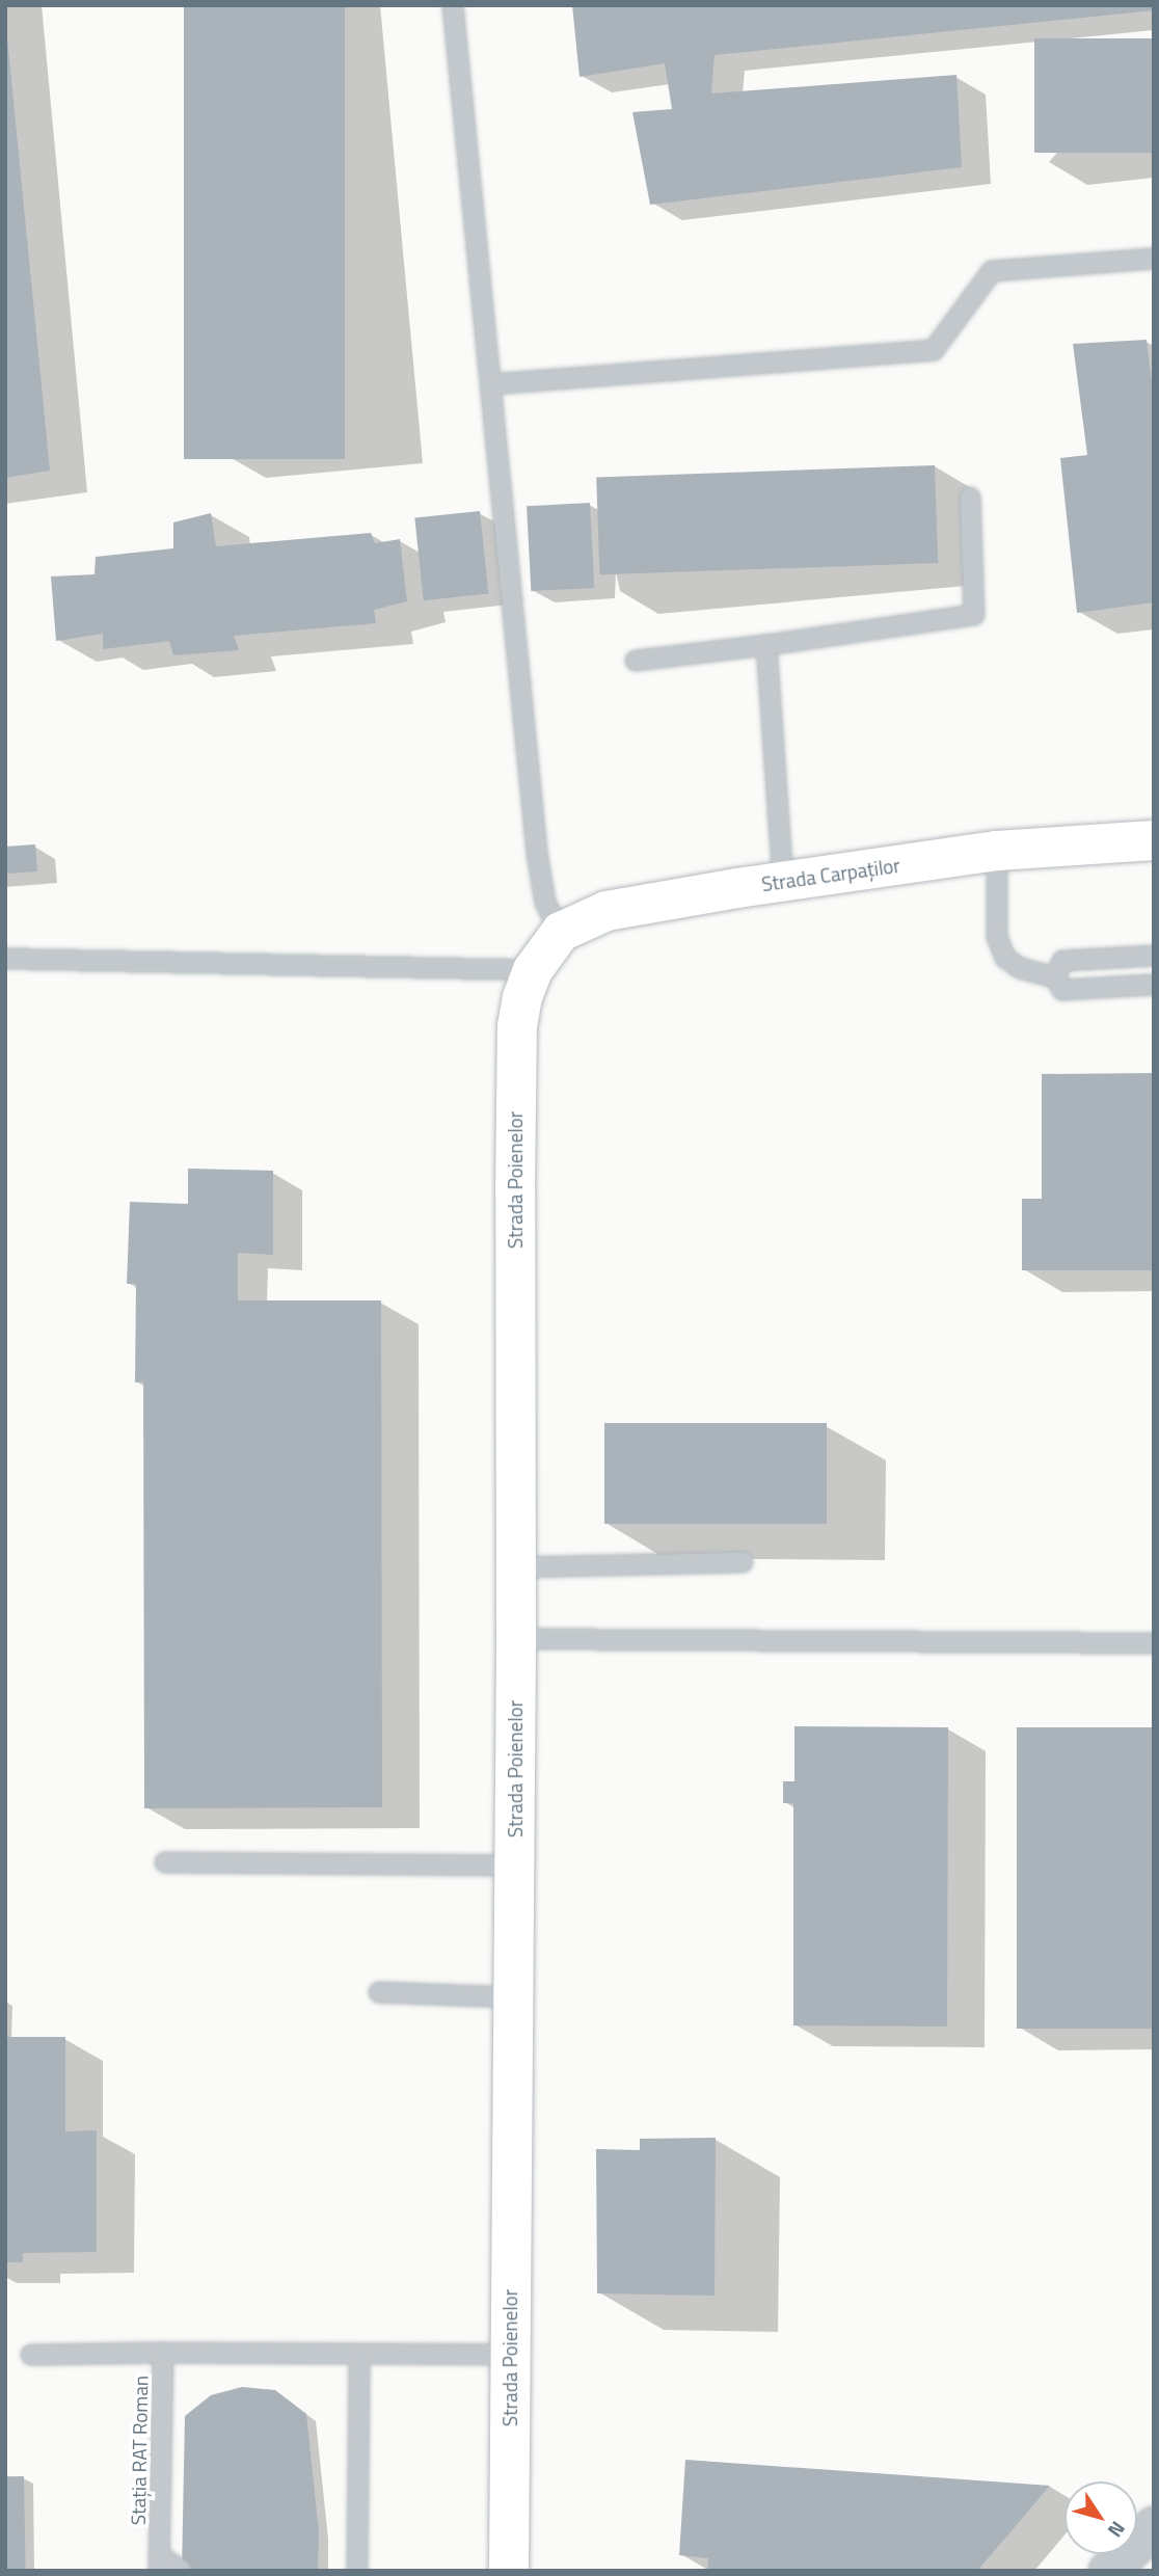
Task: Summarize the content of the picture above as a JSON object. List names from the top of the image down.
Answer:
{
  "streets": {
    "main road": ["Strada Carpaților", "Strada Poienelor"],
    "lane": ["Stația RAT Roman"]
  },
  "crossings": [
    ["Strada Carpaților", "Strada Poienelor"],
    ["Strada Poienelor", "Stația RAT Roman"]
  ],
  "north": "bottom right"
}
